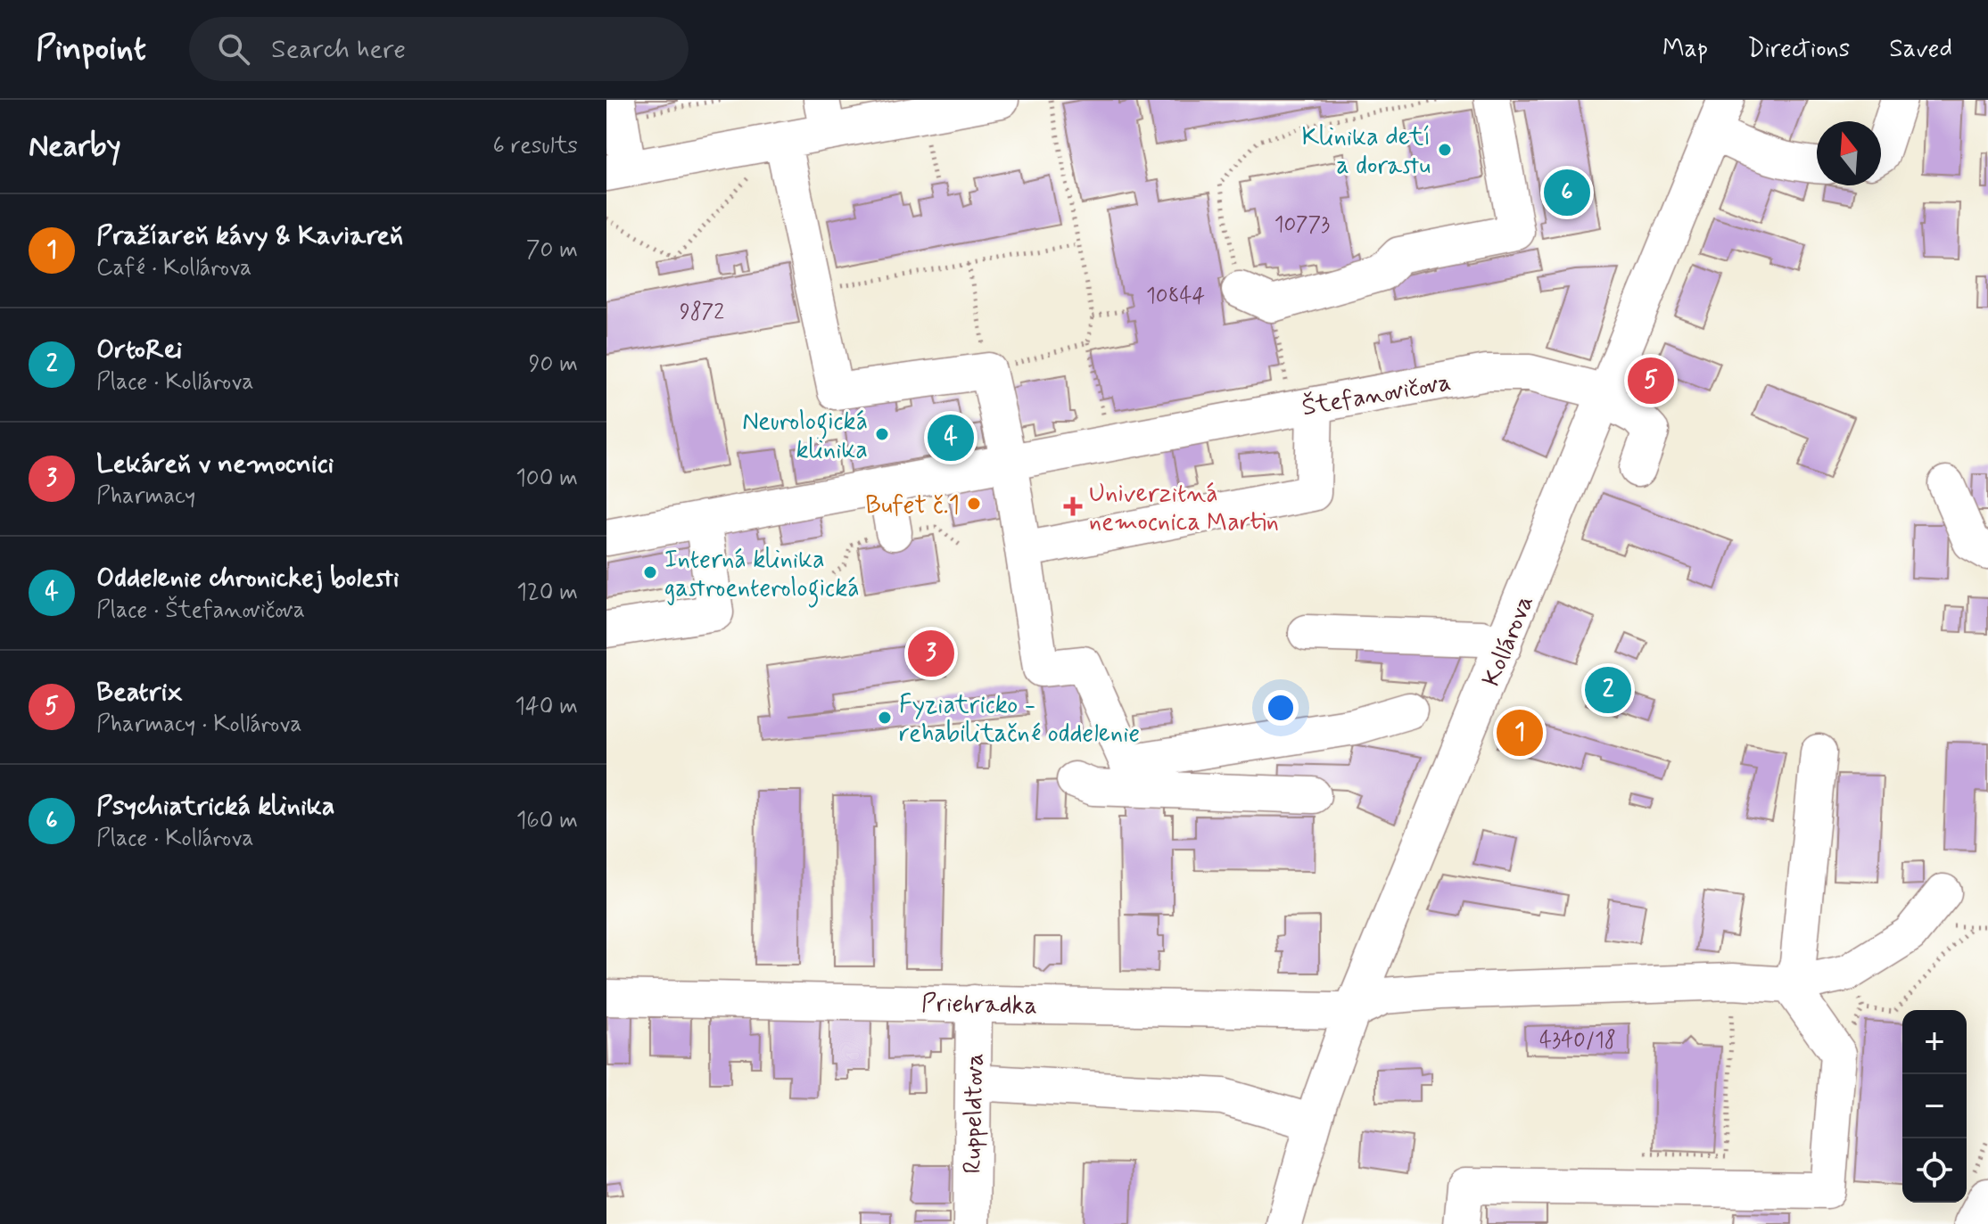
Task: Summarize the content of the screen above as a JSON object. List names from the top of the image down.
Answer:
{
  "streets": {
    "street": [
      "Štefanovičova",
      "Kollárova",
      "Priehradka",
      "Ruppeldtova"
    ]
  },
  "crossings": [
    ["Štefanovičova", "Kollárova"],
    ["Kollárova", "Priehradka"],
    ["Priehradka", "Ruppeldtova"]
  ],
  "places": {
    "other": [
      "Klinika detí a dorastu",
      "Neurologická klinika",
      "Bufet č.1",
      "Interná klinika gastroenterologická",
      "Fyziatricko - rehabilitačné oddelenie"
    ],
    "health": ["Univerzitná nemocnica Martin"]
  },
  "house_numbers": [
    "10773",
    "10844",
    "9872",
    "4340/18"
  ],
  "north": "top",
  "page": {
    "header": "Pinpoint",
    "search": "Search here",
    "nav": ["Map", "Directions", "Saved"],
    "heading": ["Nearby", "6 results"],
    "pins": [
      "6",
      "5",
      "4",
      "3",
      "2",
      "1"
    ],
    "list": [
      {
        "mark": "1",
        "name": "Pražíareň kávy & Kaviareň",
        "note": "Café · Kollárova",
        "value": "70 m"
      },
      {
        "mark": "2",
        "name": "OrtoRei",
        "note": "Place · Kollárova",
        "value": "90 m"
      },
      {
        "mark": "3",
        "name": "Lekáreň v nemocnici",
        "note": "Pharmacy",
        "value": "100 m"
      },
      {
        "mark": "4",
        "name": "Oddelenie chronickej bolesti",
        "note": "Place · Štefanovičova",
        "value": "120 m"
      },
      {
        "mark": "5",
        "name": "Beatrix",
        "note": "Pharmacy · Kollárova",
        "value": "140 m"
      },
      {
        "mark": "6",
        "name": "Psychiatrická klinika",
        "note": "Place · Kollárova",
        "value": "160 m"
      }
    ],
    "map_buttons": ["+", "−"]
  }
}
